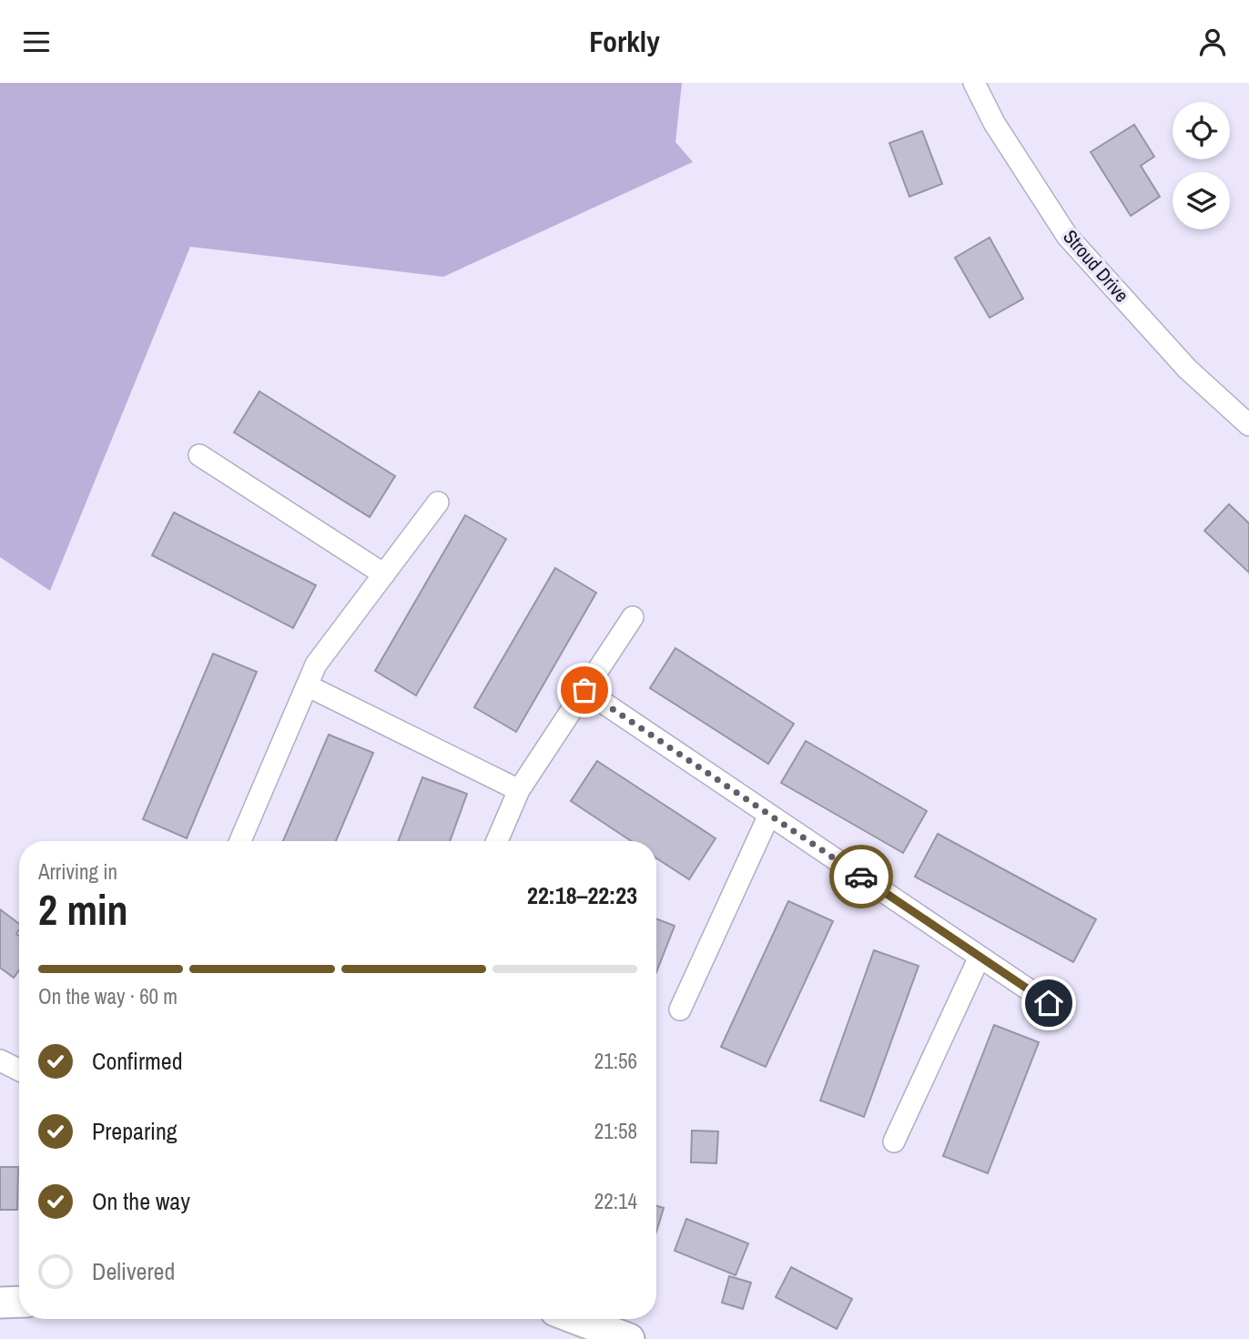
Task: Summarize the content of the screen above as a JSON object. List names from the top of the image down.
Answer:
{
  "streets": {
    "street": ["Stroud Drive"]
  },
  "page": {
    "header": "Forkly",
    "heading": ["2 min", "Arriving in", "22:18–22:23"],
    "bar": "On the way · 60 m",
    "list": [
      ["Confirmed", "21:56"],
      ["Preparing", "21:58"],
      ["On the way", "22:14"],
      "Delivered"
    ]
  }
}
